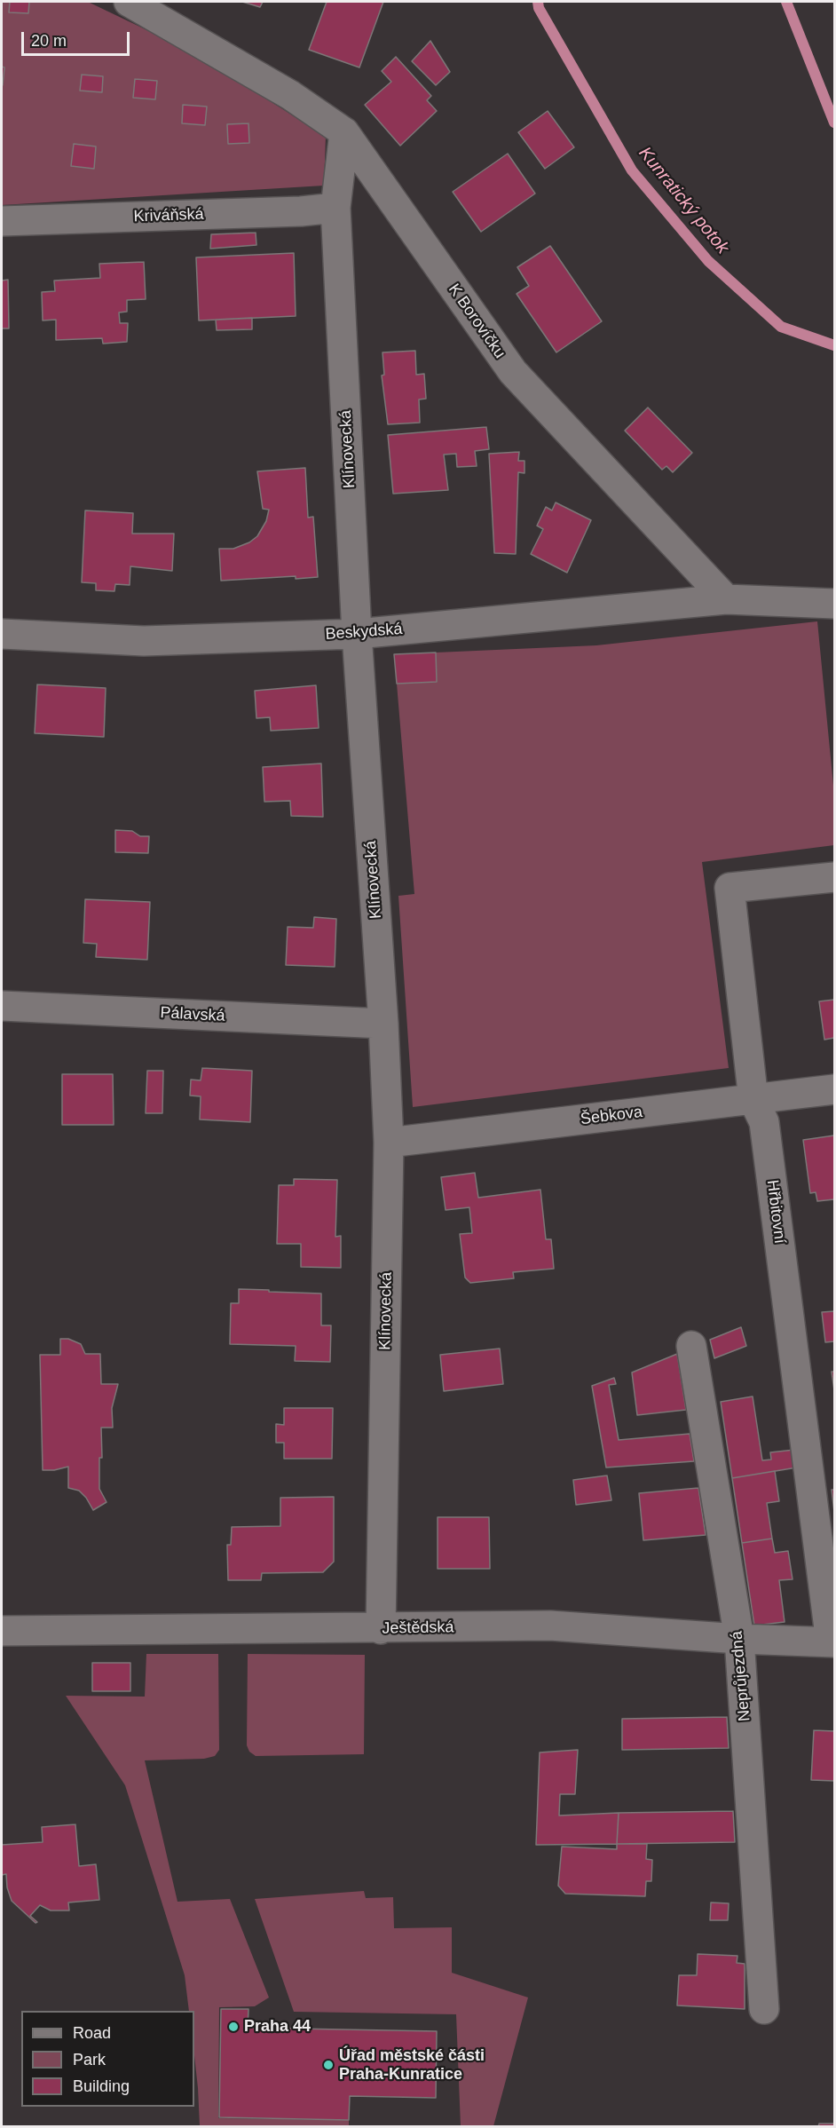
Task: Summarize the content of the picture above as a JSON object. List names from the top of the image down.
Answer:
{
  "streets": {
    "street": [
      "Kriváňská",
      "K Borovíčku",
      "Klínovecká",
      "Beskydská",
      "Pálavská",
      "Šebkova",
      "Hřbitovní",
      "Ještědská",
      "Neprůjezdná"
    ]
  },
  "crossings": [
    ["Kriváňská", "Klínovecká"],
    ["K Borovíčku", "Klínovecká"],
    ["K Borovíčku", "Beskydská"],
    ["Klínovecká", "Beskydská"],
    ["Klínovecká", "Pálavská"],
    ["Klínovecká", "Šebkova"],
    ["Klínovecká", "Ještědská"],
    ["Šebkova", "Hřbitovní"],
    ["Hřbitovní", "Ještědská"],
    ["Ještědská", "Neprůjezdná"]
  ],
  "water": ["Kunratický potok"],
  "places": ["Praha 44", "Úřad městské části Praha-Kunratice"],
  "legend": ["Road", "Park", "Building"],
  "scale_bar": "20 m"
}
